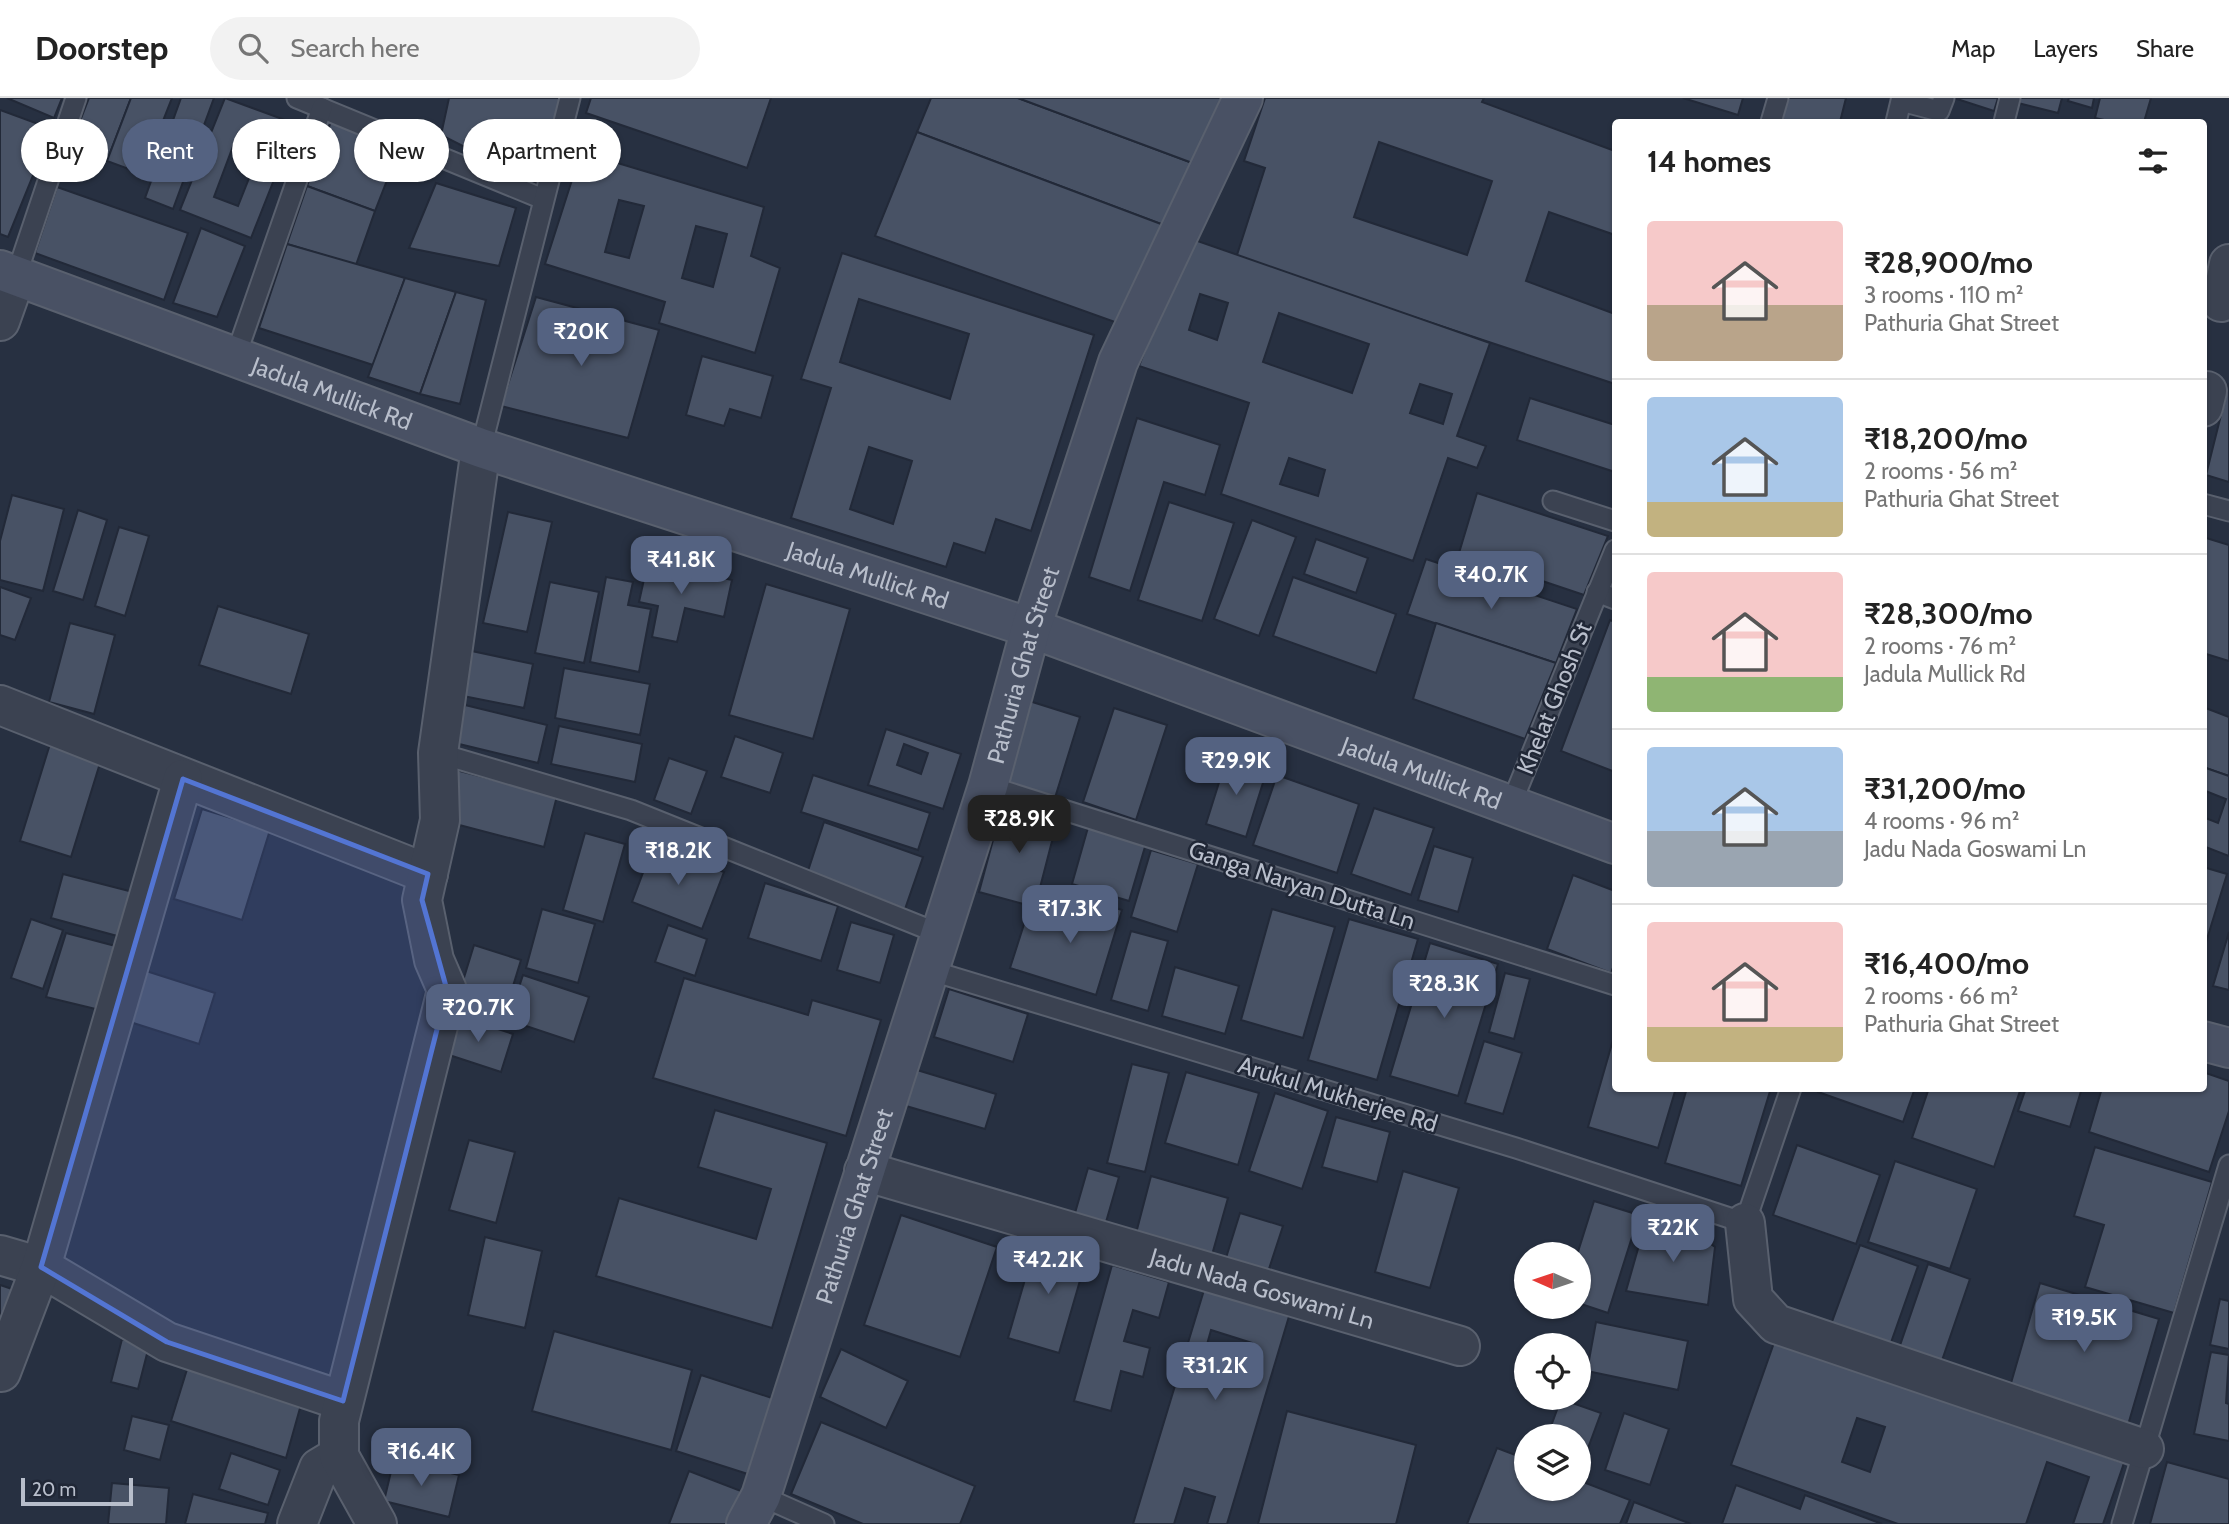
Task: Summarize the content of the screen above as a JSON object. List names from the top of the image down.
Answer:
{
  "streets": {
    "main road": ["Jadula Mullick Rd", "Pathuria Ghat Street"],
    "street": ["Jadu Nada Goswami Ln"],
    "lane": ["Khelat Ghosh St", "Ganga Naryan Dutta Ln", "Arukul Mukherjee Rd"]
  },
  "crossings": [
    ["Jadula Mullick Rd", "Pathuria Ghat Street"],
    ["Jadula Mullick Rd", "Khelat Ghosh St"],
    ["Pathuria Ghat Street", "Ganga Naryan Dutta Ln"],
    ["Pathuria Ghat Street", "Arukul Mukherjee Rd"],
    ["Pathuria Ghat Street", "Jadu Nada Goswami Ln"]
  ],
  "scale_bar": "20 m",
  "north": "left",
  "page": {
    "header": "Doorstep",
    "search": "Search here",
    "nav": ["Map", "Layers", "Share"],
    "chip": [
      "Buy",
      "Rent",
      "Filters",
      "New",
      "Apartment"
    ],
    "heading": "14 homes",
    "list": [
      {
        "name": "₹28,900/mo",
        "note": "3 rooms · 110 m² · Pathuria Ghat Street"
      },
      {
        "name": "₹18,200/mo",
        "note": "2 rooms · 56 m² · Pathuria Ghat Street"
      },
      {
        "name": "₹28,300/mo",
        "note": "2 rooms · 76 m² · Jadula Mullick Rd"
      },
      {
        "name": "₹31,200/mo",
        "note": "4 rooms · 96 m² · Jadu Nada Goswami Ln"
      },
      {
        "name": "₹16,400/mo",
        "note": "2 rooms · 66 m² · Pathuria Ghat Street"
      }
    ],
    "price": [
      "₹20K",
      "₹41.8K",
      "₹40.7K",
      "₹29.9K",
      "₹28.9K",
      "₹18.2K",
      "₹17.3K",
      "₹28.3K",
      "₹20.7K",
      "₹22K",
      "₹42.2K",
      "₹19.5K",
      "₹31.2K",
      "₹16.4K"
    ],
    "scale": "20 m"
  }
}
